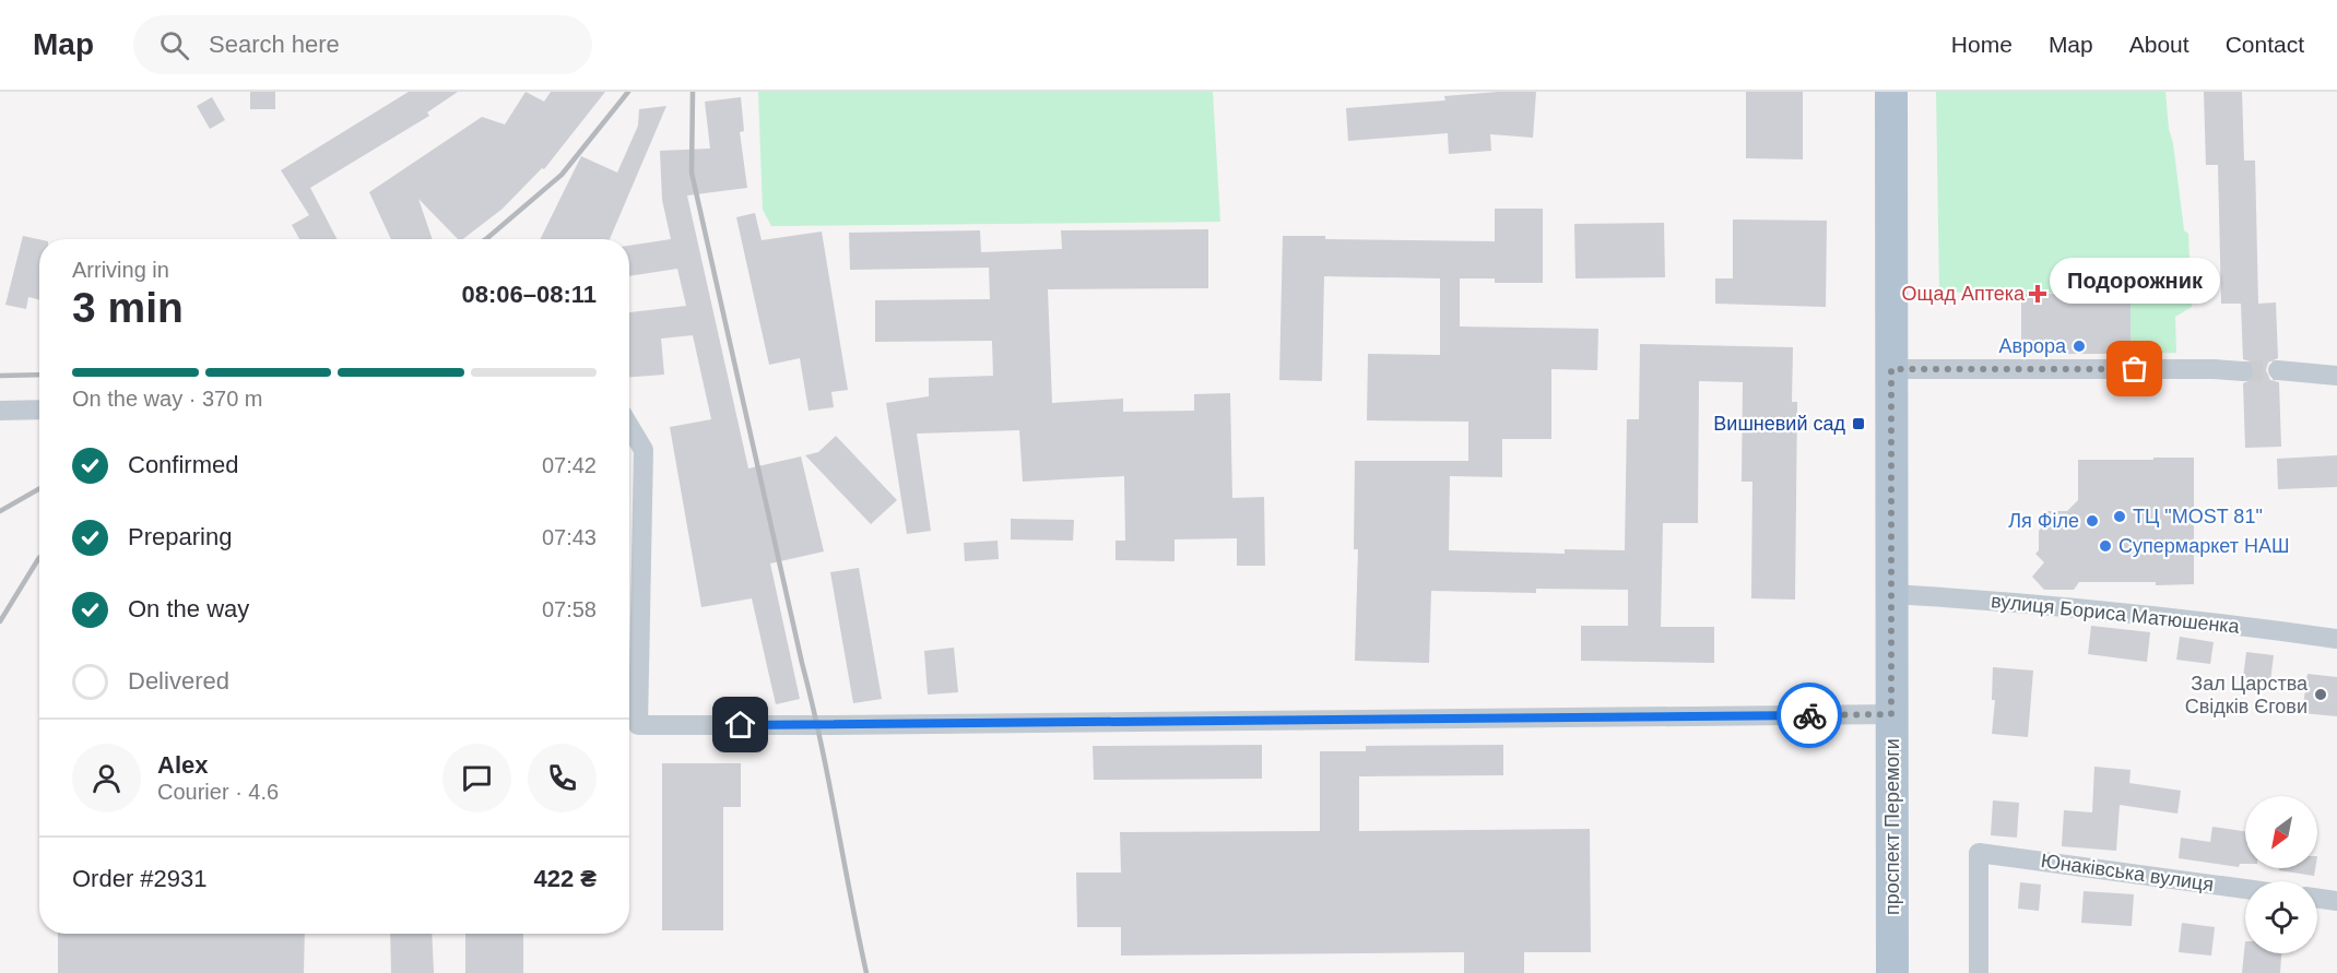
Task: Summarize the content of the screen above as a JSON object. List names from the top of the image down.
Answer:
{
  "streets": {
    "main road": ["проспект Перемоги"],
    "street": ["вулиця Бориса Матюшенка", "Юнаківська вулиця"]
  },
  "crossings": [
    ["вулиця Бориса Матюшенка", "проспект Перемоги"]
  ],
  "places": {
    "health": ["Ощад Аптека"],
    "other": [
      "Аврора",
      "Подорожник",
      "ТЦ \"MOST 81\"",
      "Ля Філе",
      "Супермаркет НАШ",
      "Зал Царства Свідків Єгови"
    ],
    "transit": ["Вишневий сад"]
  },
  "north": "bottom left",
  "page": {
    "header": "Map",
    "search": "Search here",
    "nav": [
      "Home",
      "Map",
      "About",
      "Contact"
    ],
    "heading": ["3 min", "Arriving in", "08:06–08:11"],
    "panel": [
      "Alex",
      "Courier · 4.6",
      "Order #2931",
      "422 ₴"
    ],
    "bubble": "Подорожник",
    "bar": "On the way · 370 m",
    "list": [
      ["Confirmed", "07:42"],
      ["Preparing", "07:43"],
      ["On the way", "07:58"],
      "Delivered"
    ]
  }
}
